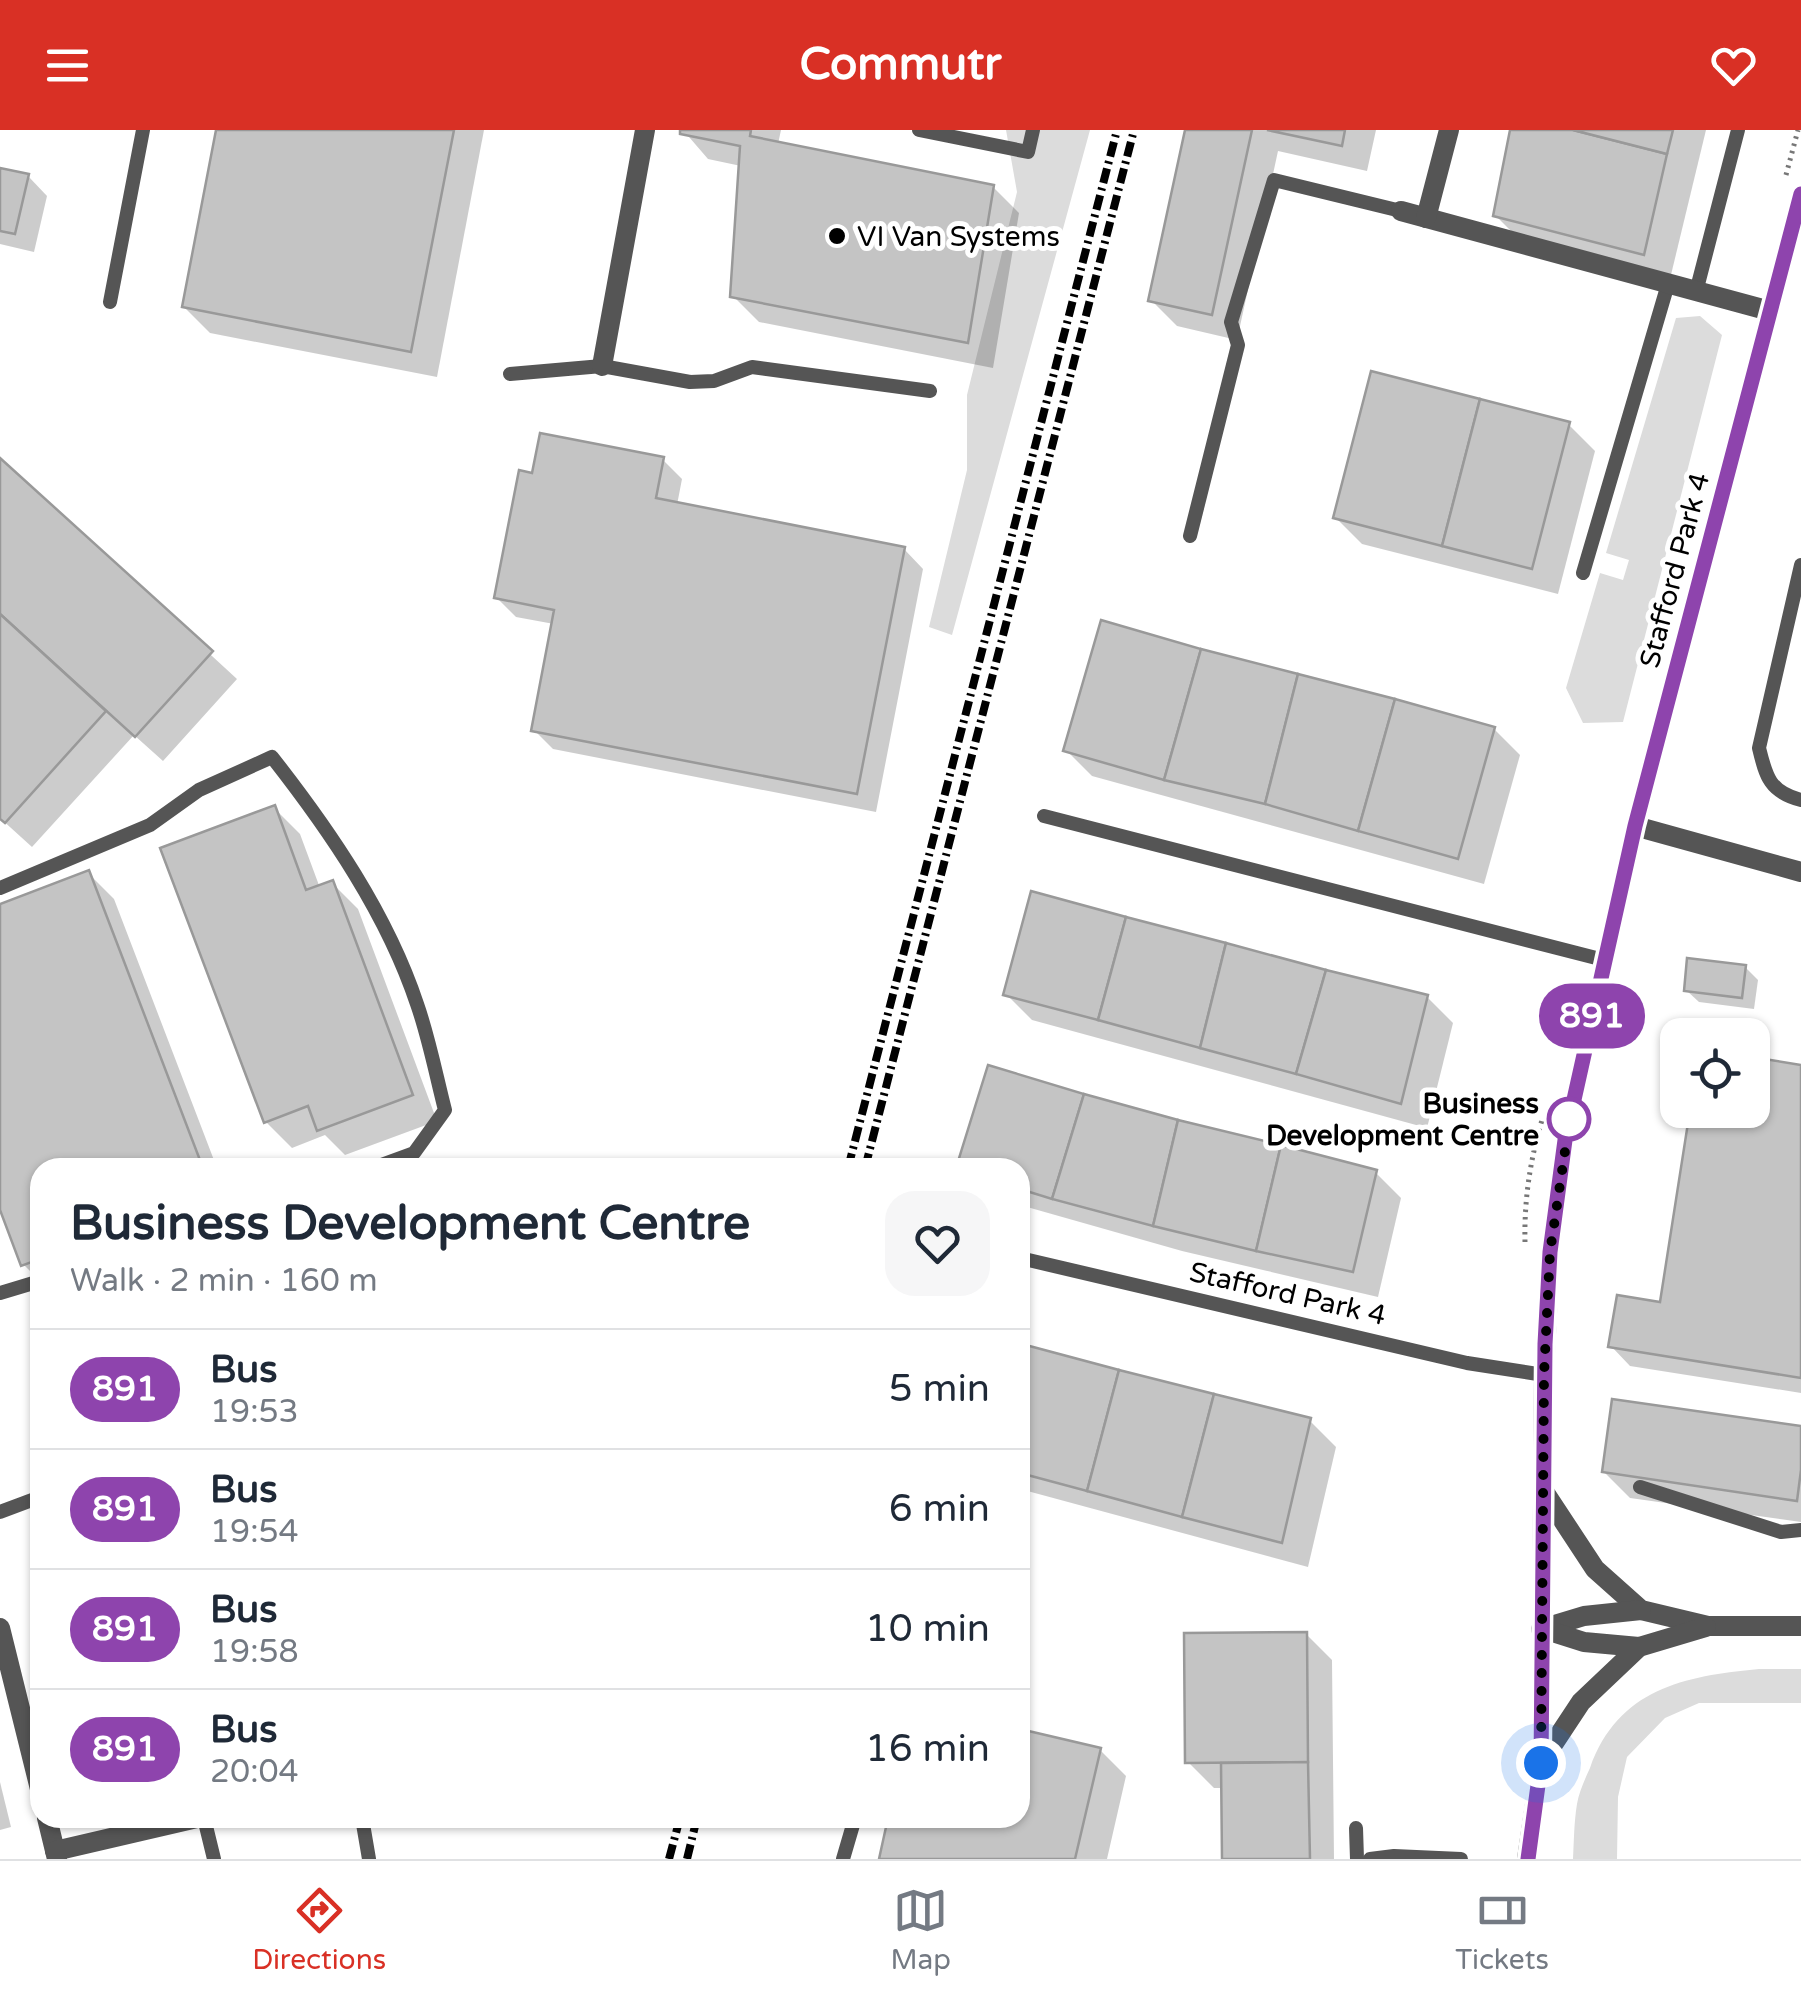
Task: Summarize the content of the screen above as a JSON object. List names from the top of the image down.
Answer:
{
  "streets": {
    "street": ["Stafford Park 4"]
  },
  "places": ["VI Van Systems", "Business Development Centre"],
  "lines": ["bus line 891"],
  "page": {
    "header": "Commutr",
    "on_map": "891",
    "heading": ["Business Development Centre", "Walk · 2 min · 160 m"],
    "list": [
      {
        "mark": "891",
        "name": "Bus",
        "note": "19:53",
        "value": "5 min"
      },
      {
        "mark": "891",
        "name": "Bus",
        "note": "19:54",
        "value": "6 min"
      },
      {
        "mark": "891",
        "name": "Bus",
        "note": "19:58",
        "value": "10 min"
      },
      {
        "mark": "891",
        "name": "Bus",
        "note": "20:04",
        "value": "16 min"
      }
    ],
    "tabs": ["Directions", "Map", "Tickets"]
  }
}
